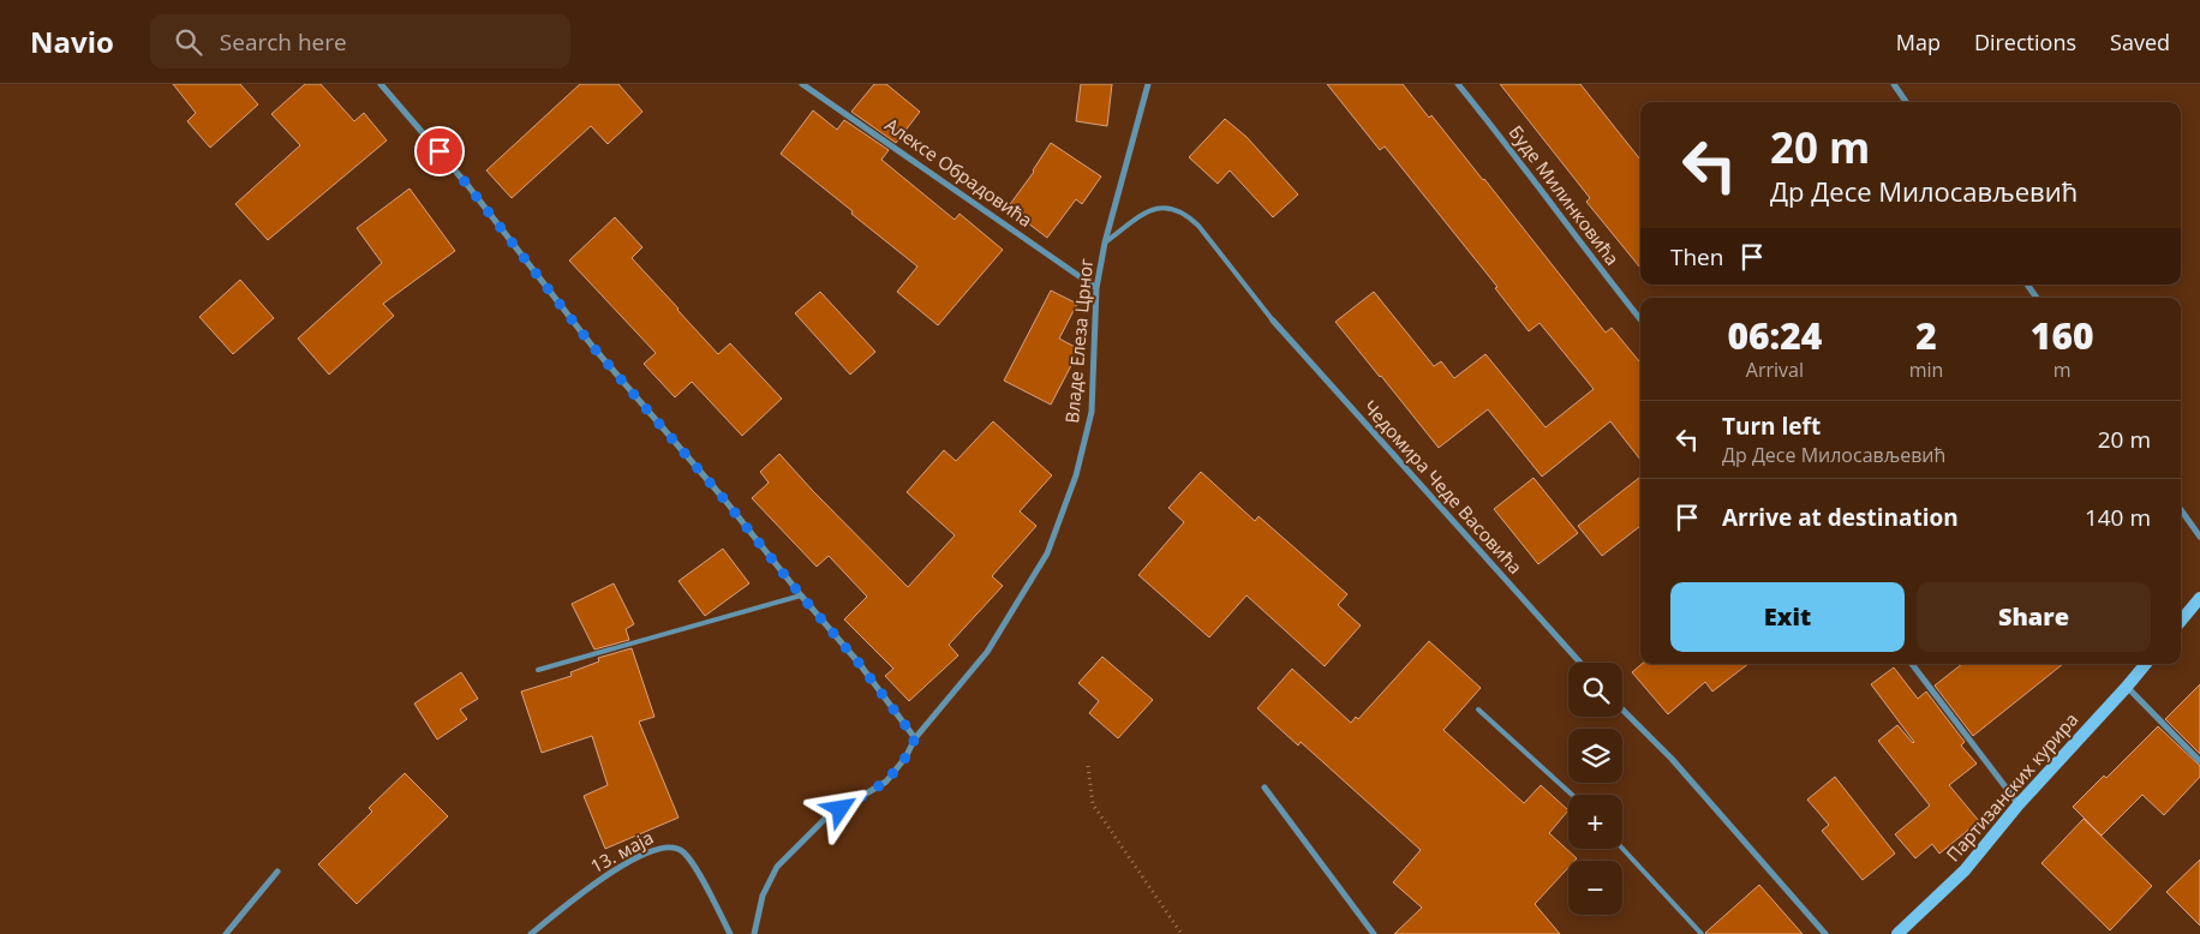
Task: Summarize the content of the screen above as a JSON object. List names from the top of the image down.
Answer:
{
  "streets": {
    "street": [
      "Алексе Обрадовића",
      "Буде Милинковића",
      "Владе Елеза Црног",
      "Чедомира Чеде Васовића",
      "Партизанских курира",
      "13. маја"
    ]
  },
  "crossings": [
    ["Алексе Обрадовића", "Владе Елеза Црног"]
  ],
  "page": {
    "header": "Navio",
    "search": "Search here",
    "nav": ["Map", "Directions", "Saved"],
    "turn": ["20 m", "Др Десе Милосављевић"],
    "then": "Then",
    "eta": [
      "06:24",
      "Arrival",
      "2",
      "min",
      "160",
      "m"
    ],
    "list": [
      {
        "name": "Turn left",
        "note": "Др Десе Милосављевић",
        "value": "20 m"
      },
      {
        "name": "Arrive at destination",
        "value": "140 m"
      }
    ],
    "buttons": ["Exit", "Share"],
    "map_buttons": ["+", "−"]
  }
}
